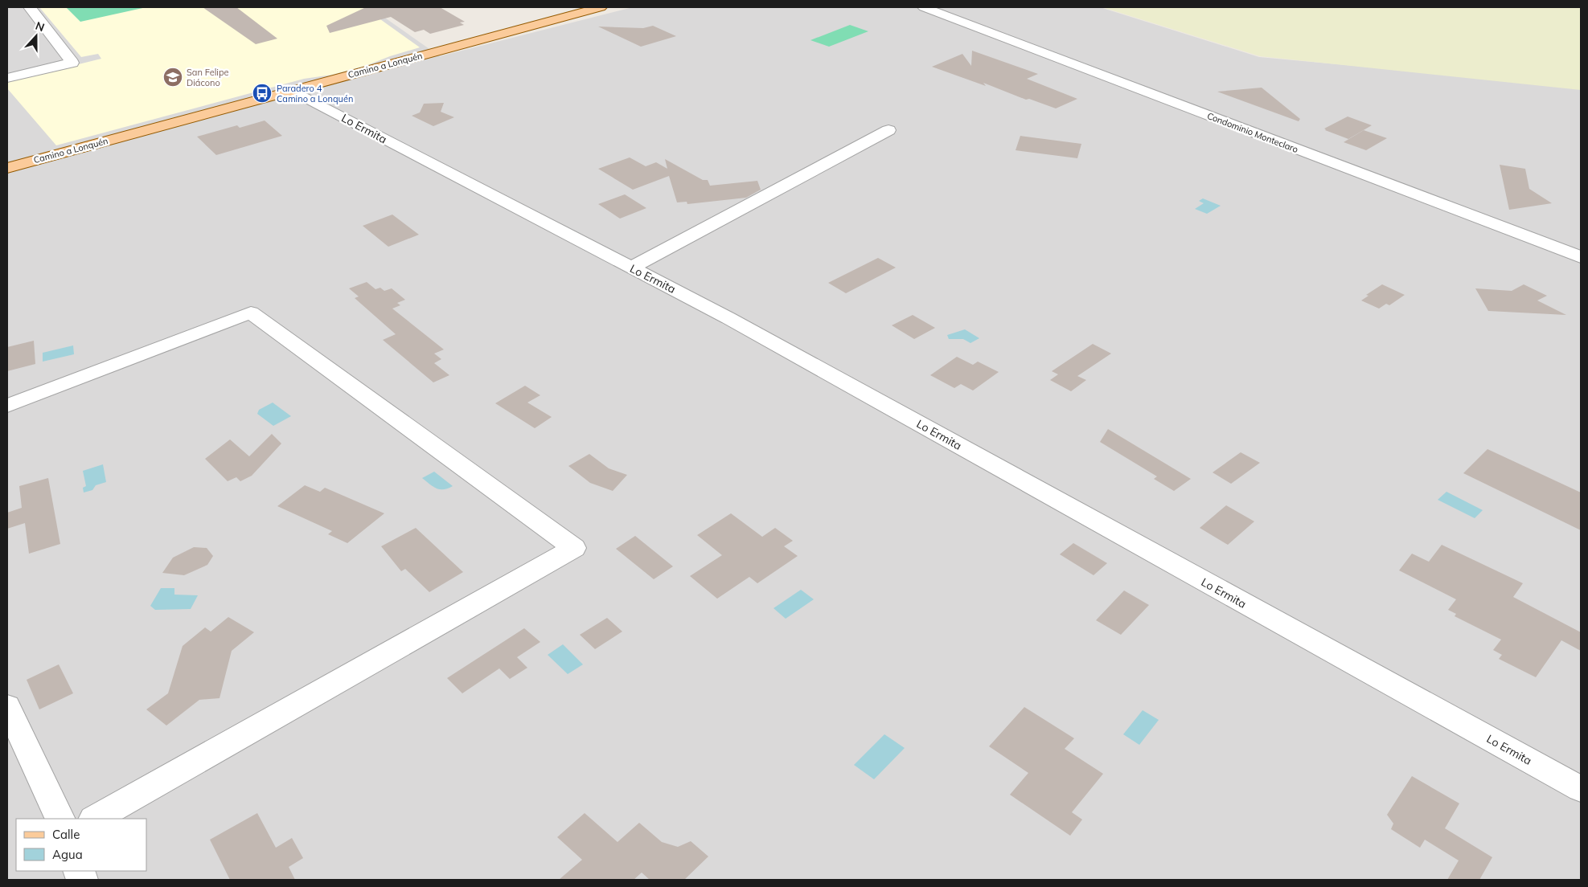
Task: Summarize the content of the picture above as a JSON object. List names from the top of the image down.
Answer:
{
  "streets": {
    "main road": ["Camino a Lonquén"],
    "street": ["Lo Ermita", "Condominio Monteclaro"]
  },
  "crossings": [
    ["Camino a Lonquén", "Lo Ermita"]
  ],
  "places": {
    "school or university": ["San Felipe Diácono"],
    "bus stop": ["Paradero 4 Camino a Lonquén"]
  },
  "legend": ["Calle", "Agua"],
  "north": "top"
}
